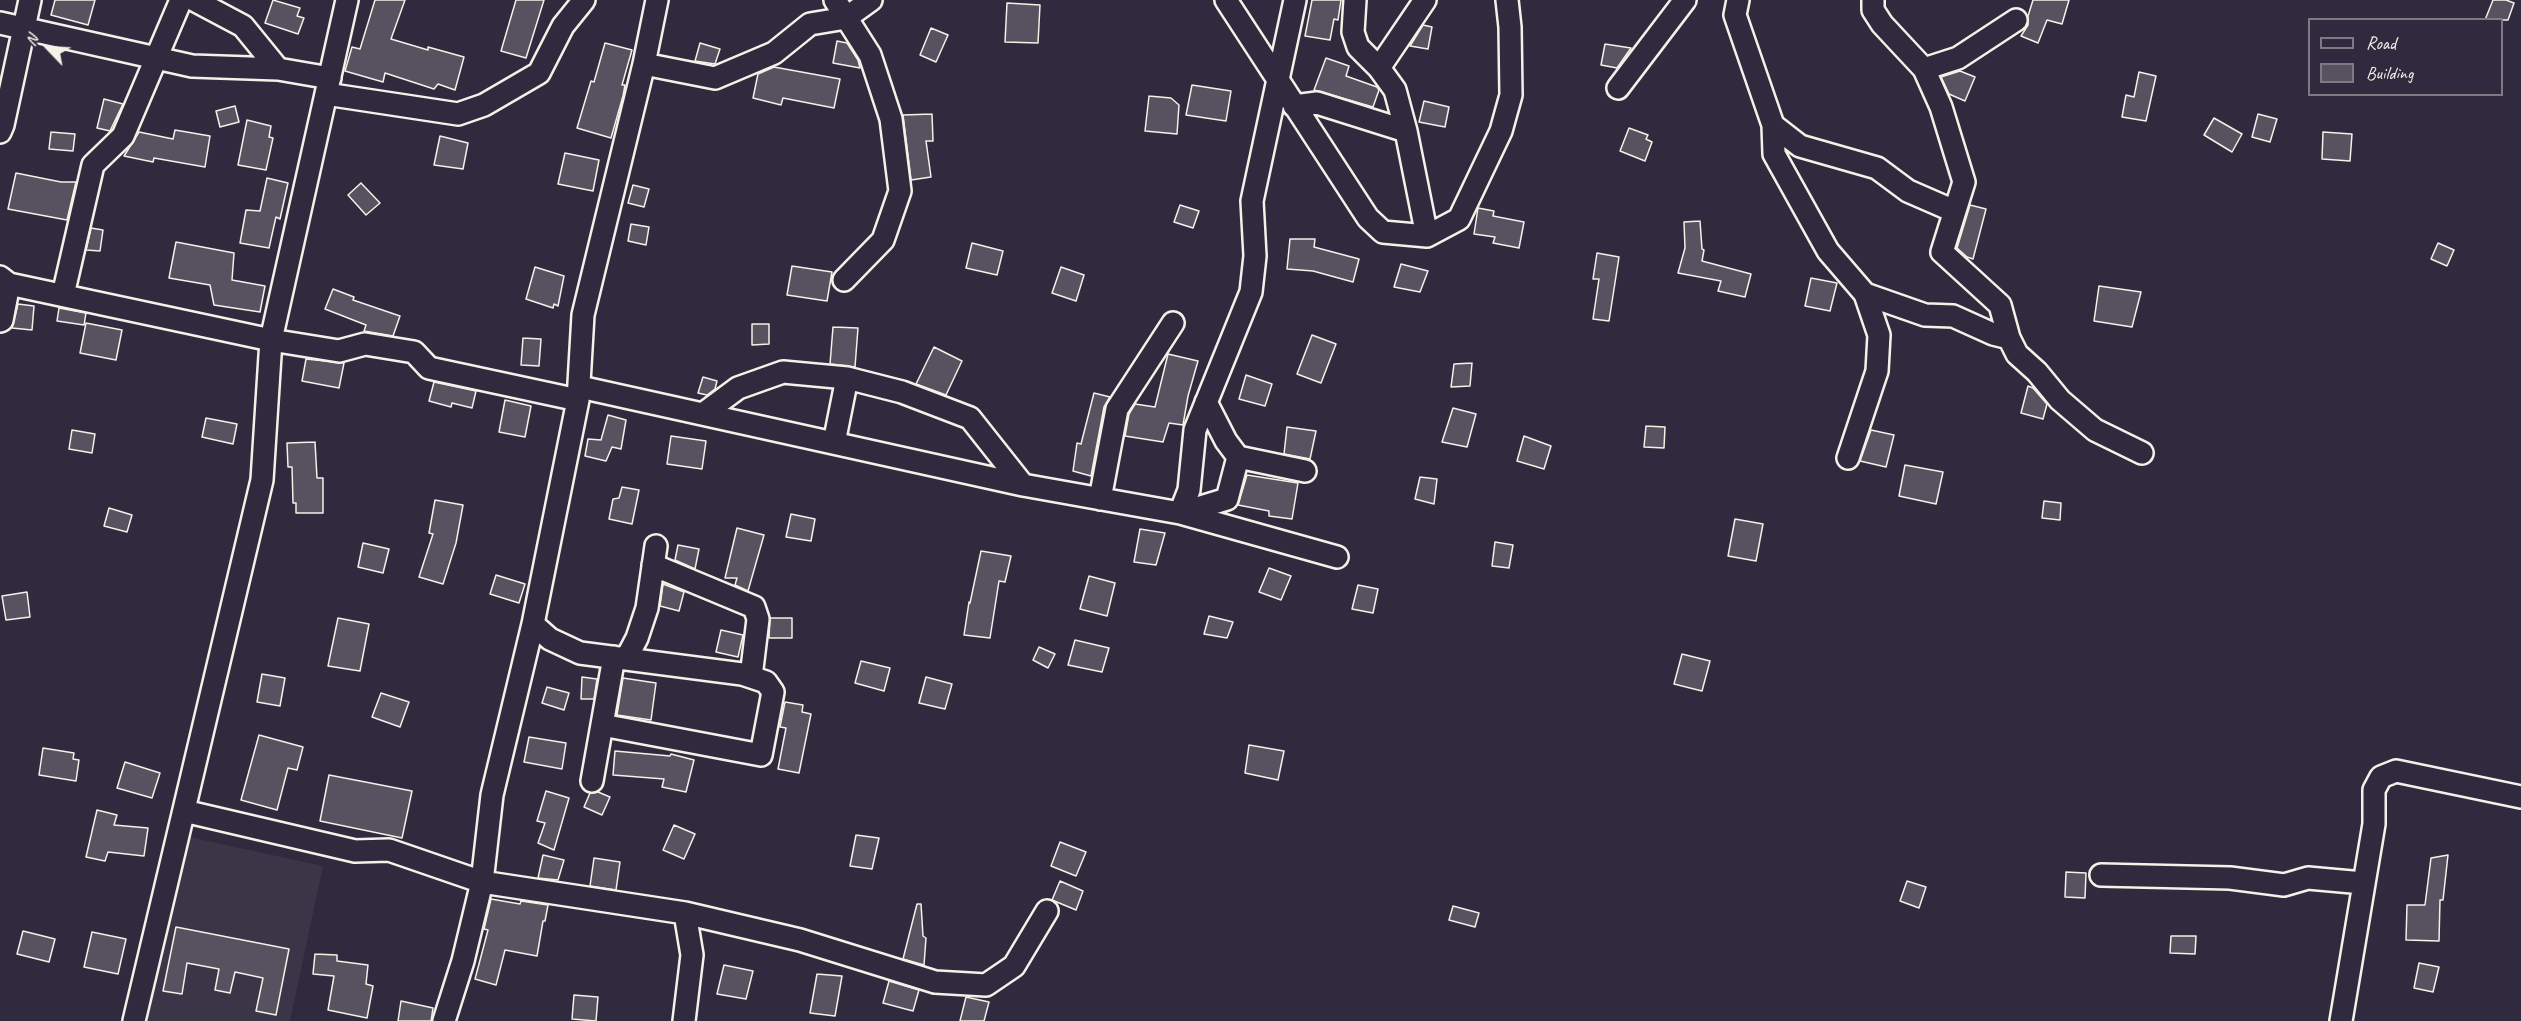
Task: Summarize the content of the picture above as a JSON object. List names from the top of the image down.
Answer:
{
  "legend": ["Road", "Building"],
  "north": "top left"
}
